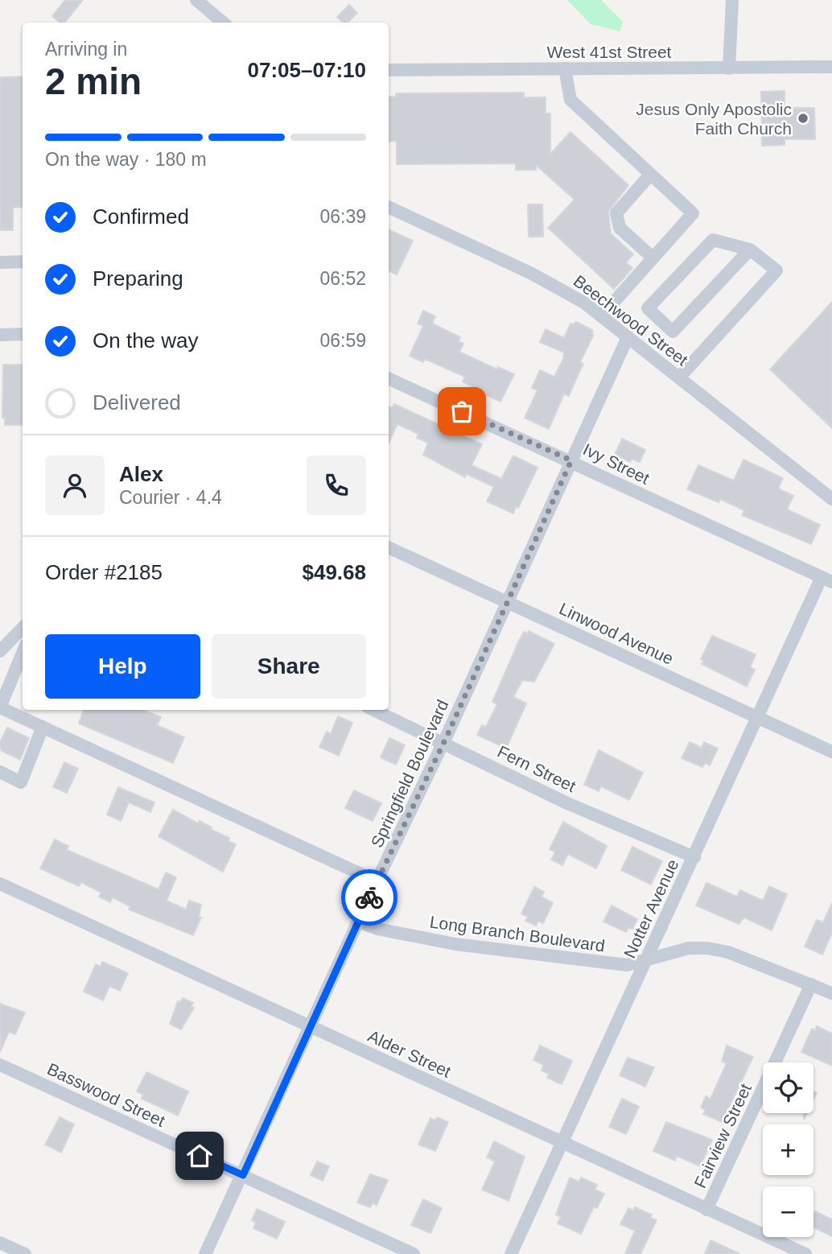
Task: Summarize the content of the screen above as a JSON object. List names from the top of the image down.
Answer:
{
  "streets": {
    "street": [
      "West 41st Street",
      "Beechwood Street",
      "Ivy Street",
      "Linwood Avenue",
      "Fern Street",
      "Springfield Boulevard",
      "Notter Avenue",
      "Long Branch Boulevard",
      "Alder Street",
      "Basswood Street",
      "Fairview Street"
    ]
  },
  "crossings": [
    ["Beechwood Street", "Springfield Boulevard"],
    ["Ivy Street", "Springfield Boulevard"],
    ["Ivy Street", "Notter Avenue"],
    ["Linwood Avenue", "Springfield Boulevard"],
    ["Linwood Avenue", "Notter Avenue"],
    ["Fern Street", "Springfield Boulevard"],
    ["Fern Street", "Notter Avenue"],
    ["Springfield Boulevard", "Long Branch Boulevard"],
    ["Springfield Boulevard", "Alder Street"],
    ["Springfield Boulevard", "Basswood Street"],
    ["Notter Avenue", "Long Branch Boulevard"],
    ["Notter Avenue", "Alder Street"],
    ["Long Branch Boulevard", "Fairview Street"],
    ["Alder Street", "Fairview Street"]
  ],
  "places": ["Jesus Only Apostolic Faith Church"],
  "page": {
    "heading": ["2 min", "Arriving in", "07:05–07:10"],
    "panel": [
      "Alex",
      "Courier · 4.4",
      "Order #2185",
      "$49.68"
    ],
    "bar": "On the way · 180 m",
    "list": [
      ["Confirmed", "06:39"],
      ["Preparing", "06:52"],
      ["On the way", "06:59"],
      "Delivered"
    ],
    "buttons": ["Help", "Share"],
    "map_buttons": ["+", "−"]
  }
}
